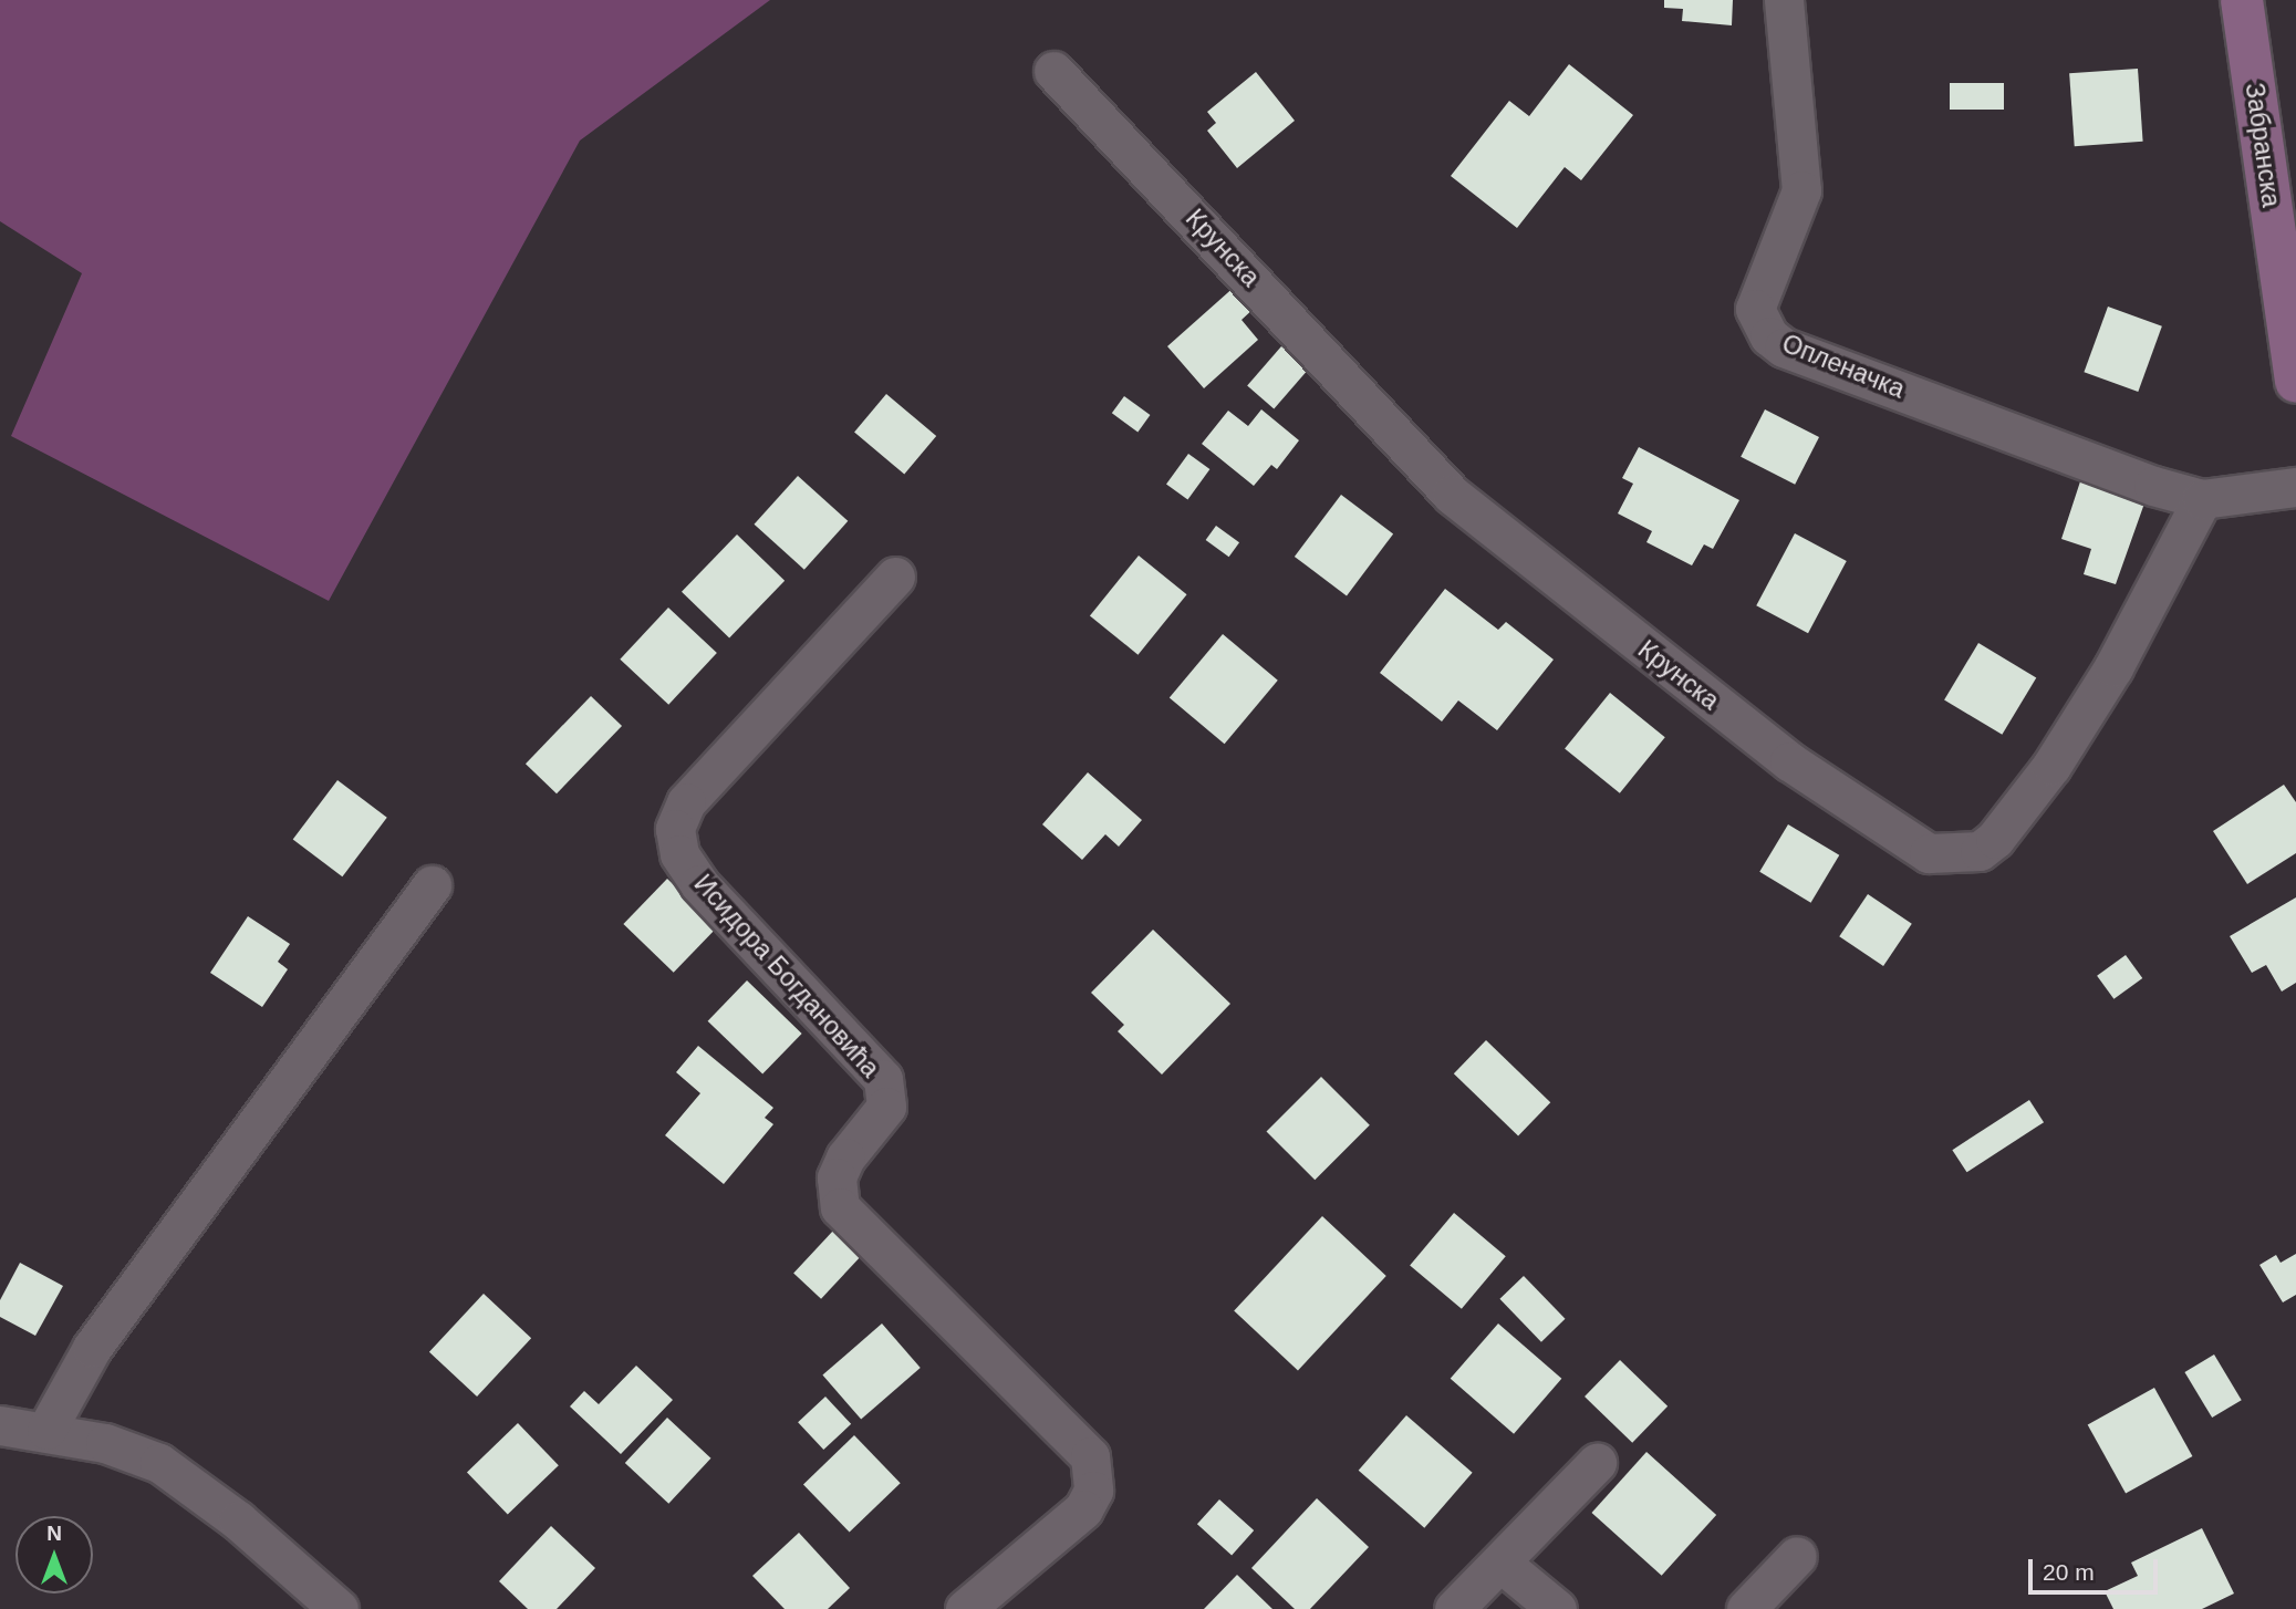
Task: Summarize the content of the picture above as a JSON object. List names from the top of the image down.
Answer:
{
  "streets": {
    "street": [
      "Забранска",
      "Крунска",
      "Опленачка",
      "Исидора Богдановића"
    ]
  },
  "crossings": [
    ["Крунска", "Опленачка"]
  ],
  "scale_bar": "20 m",
  "north": "top"
}
